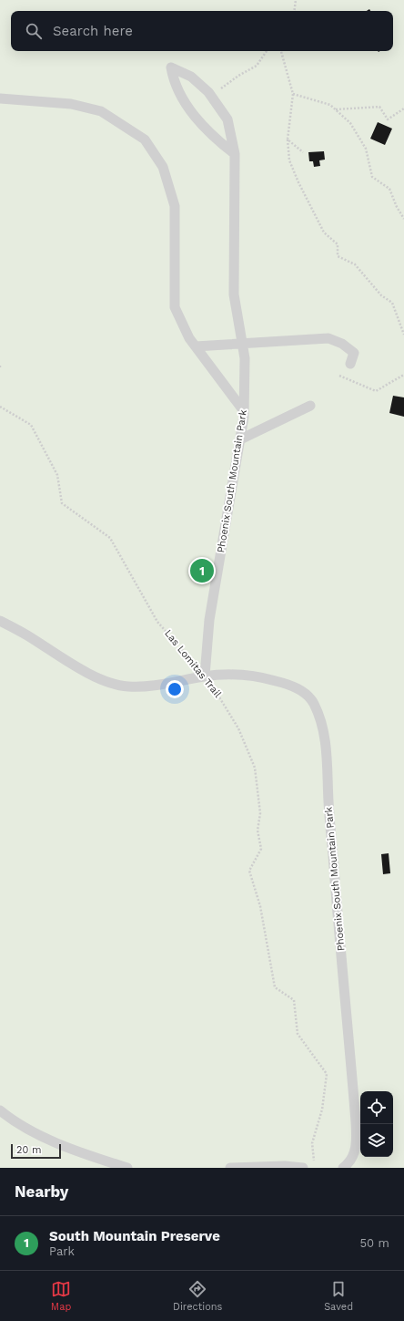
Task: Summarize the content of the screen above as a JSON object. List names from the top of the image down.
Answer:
{
  "streets": {
    "lane": ["Phoenix South Mountain Park"],
    "path": ["Las Lomitas Trail"]
  },
  "crossings": [
    ["Phoenix South Mountain Park", "Las Lomitas Trail"]
  ],
  "scale_bar": "20 m",
  "page": {
    "search": "Search here",
    "pins": "1",
    "scale": "20 m",
    "heading": "Nearby",
    "list": [
      {
        "mark": "1",
        "name": "South Mountain Preserve",
        "note": "Park",
        "value": "50 m"
      }
    ],
    "nav": ["Map", "Directions", "Saved"]
  }
}
